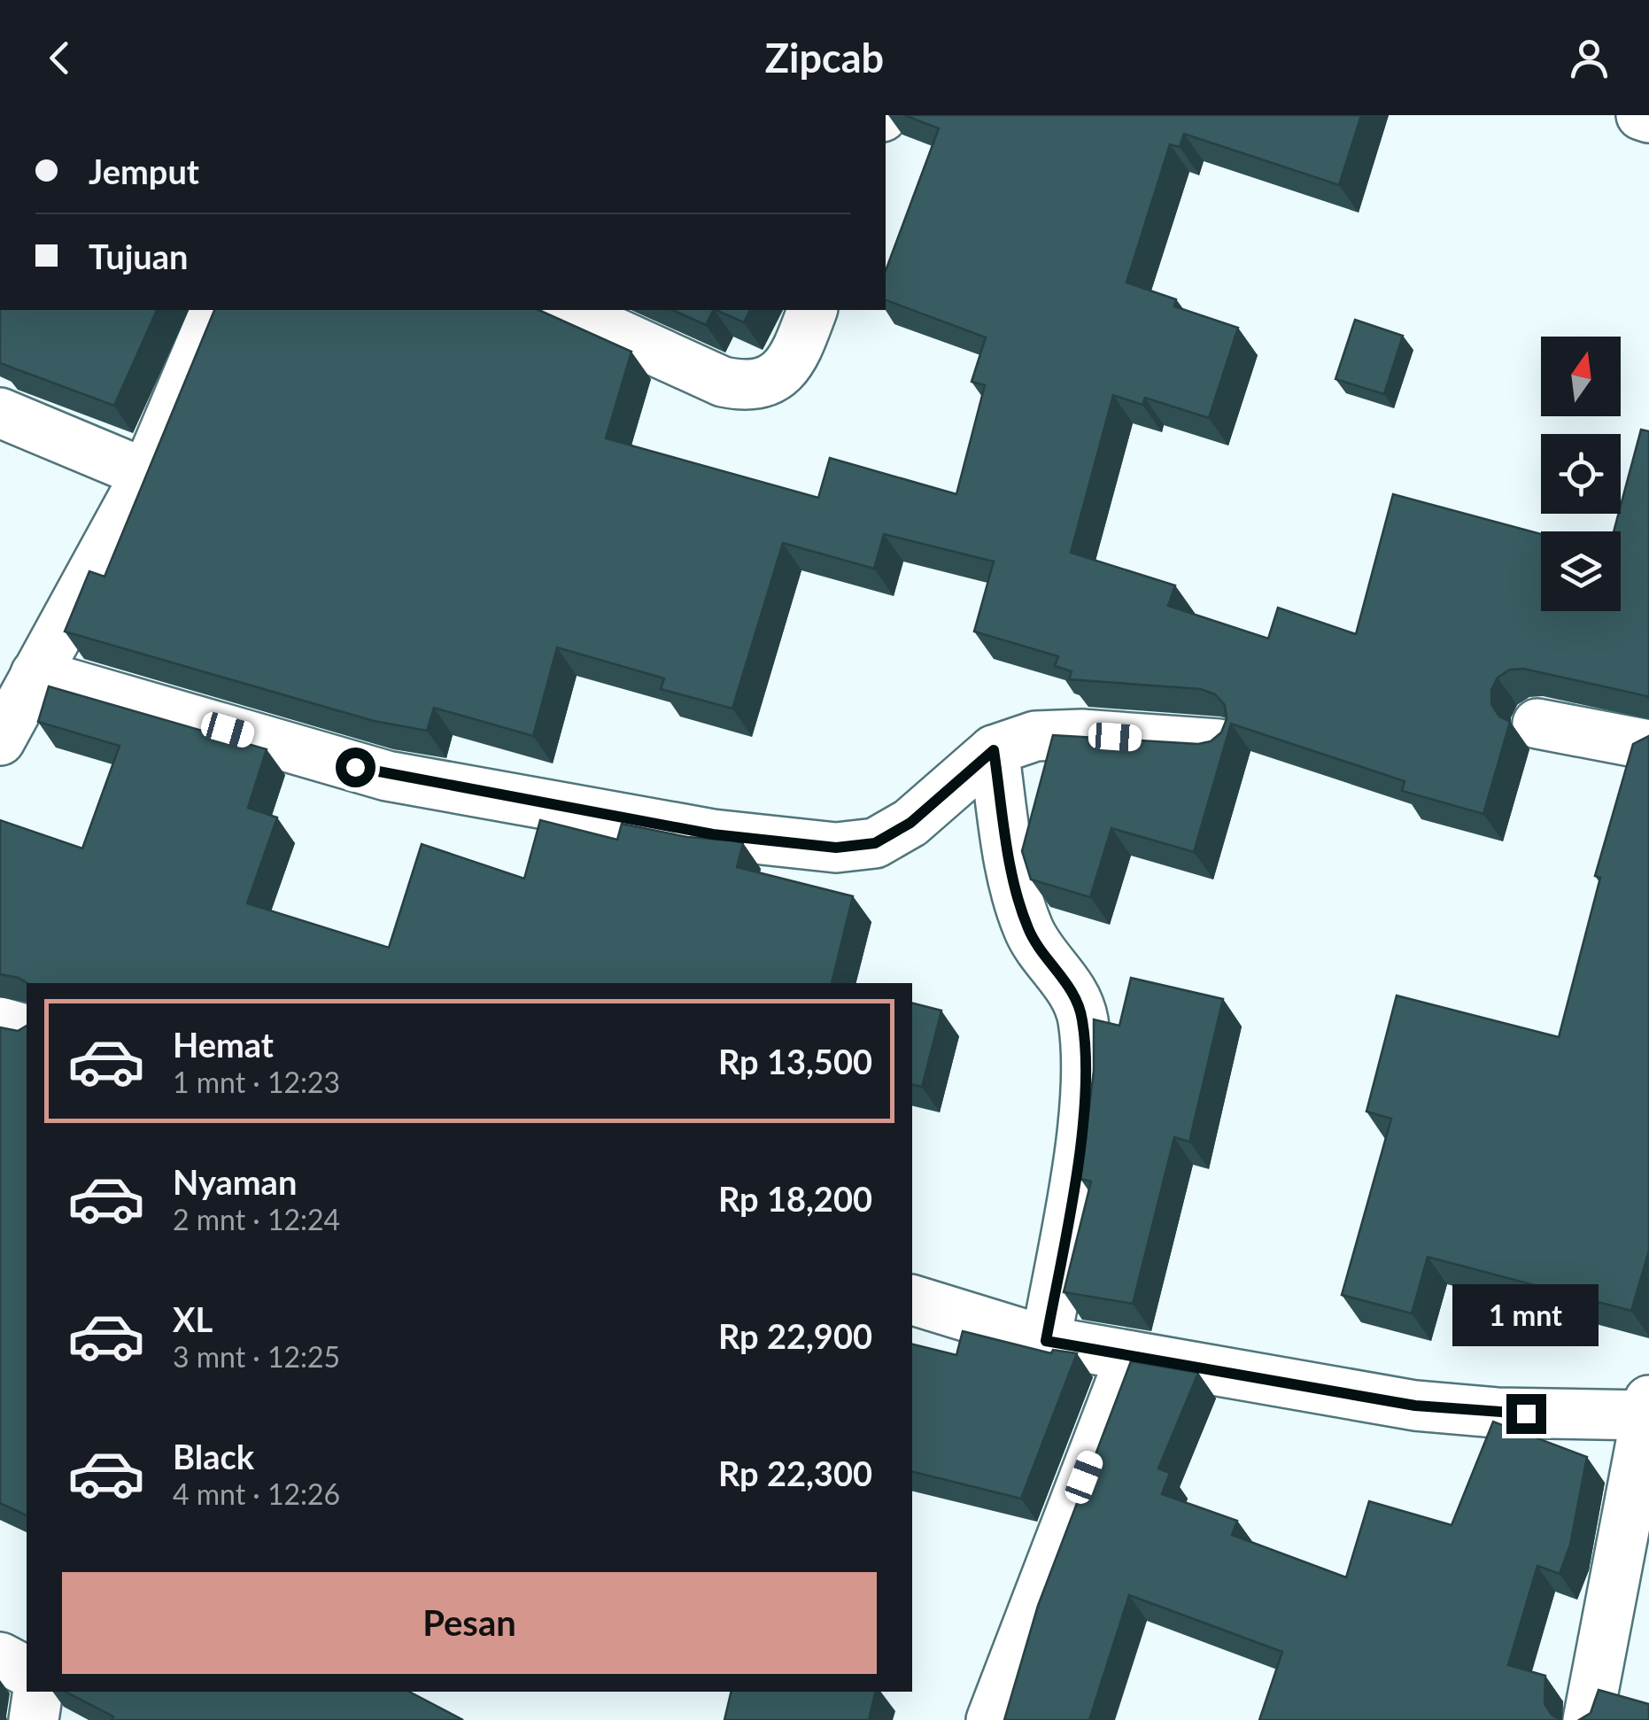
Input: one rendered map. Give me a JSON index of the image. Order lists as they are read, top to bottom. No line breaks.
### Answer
{"north":"top","page":{"header":"Zipcab","banner":["Jemput","Tujuan"],"list":[{"name":"Hemat","note":"1 mnt · 12:23","value":"Rp 13,500"},{"name":"Nyaman","note":"2 mnt · 12:24","value":"Rp 18,200"},{"name":"XL","note":"3 mnt · 12:25","value":"Rp 22,900"},{"name":"Black","note":"4 mnt · 12:26","value":"Rp 22,300"}],"bubble":"1 mnt","buttons":"Pesan"}}
